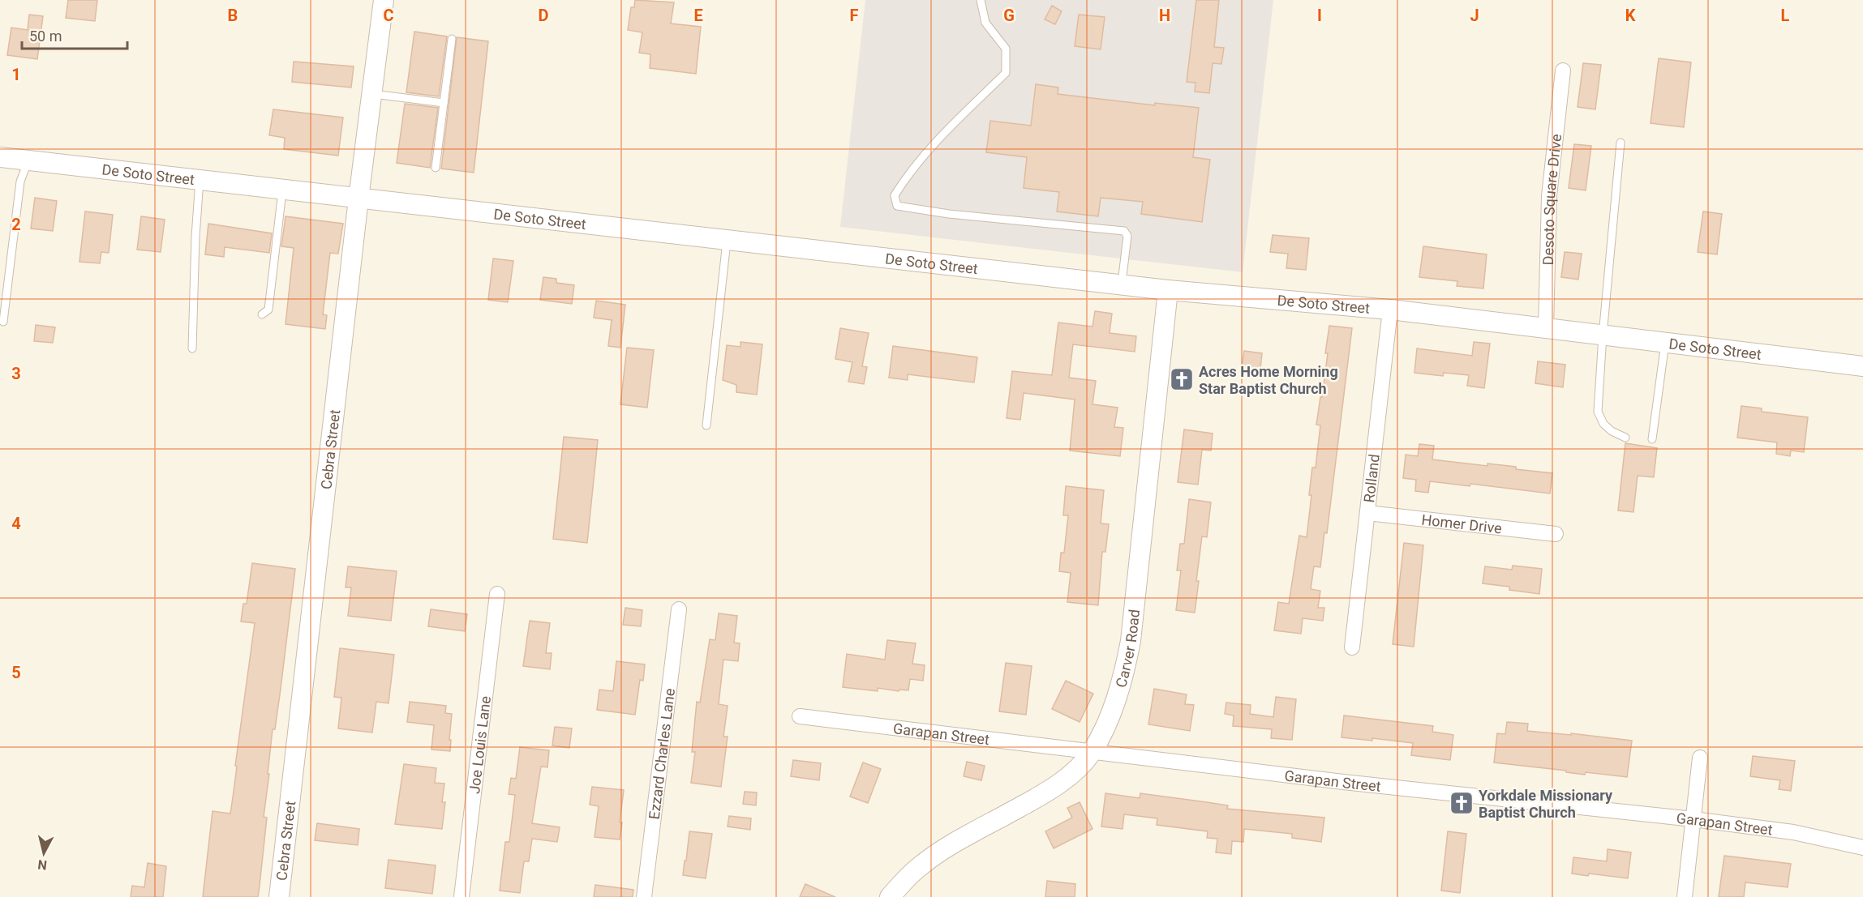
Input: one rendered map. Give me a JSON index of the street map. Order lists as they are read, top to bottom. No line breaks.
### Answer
{"streets":{"street":["De Soto Street","Desoto Square Drive","Cebra Street","Rolland","Homer Drive","Carver Road","Garapan Street","Joe Louis Lane","Ezzard Charles Lane"]},"crossings":[["De Soto Street","Desoto Square Drive"],["De Soto Street","Cebra Street"],["De Soto Street","Rolland"],["De Soto Street","Carver Road"],["Rolland","Homer Drive"],["Carver Road","Garapan Street"]],"places":{"church":["Acres Home Morning Star Baptist Church","Yorkdale Missionary Baptist Church"]},"scale_bar":"50 m","north":"bottom","grid":{"columns":["B","C","D","E","F","G","H","I","J","K","L"],"rows":["1","2","3","4","5"]}}
